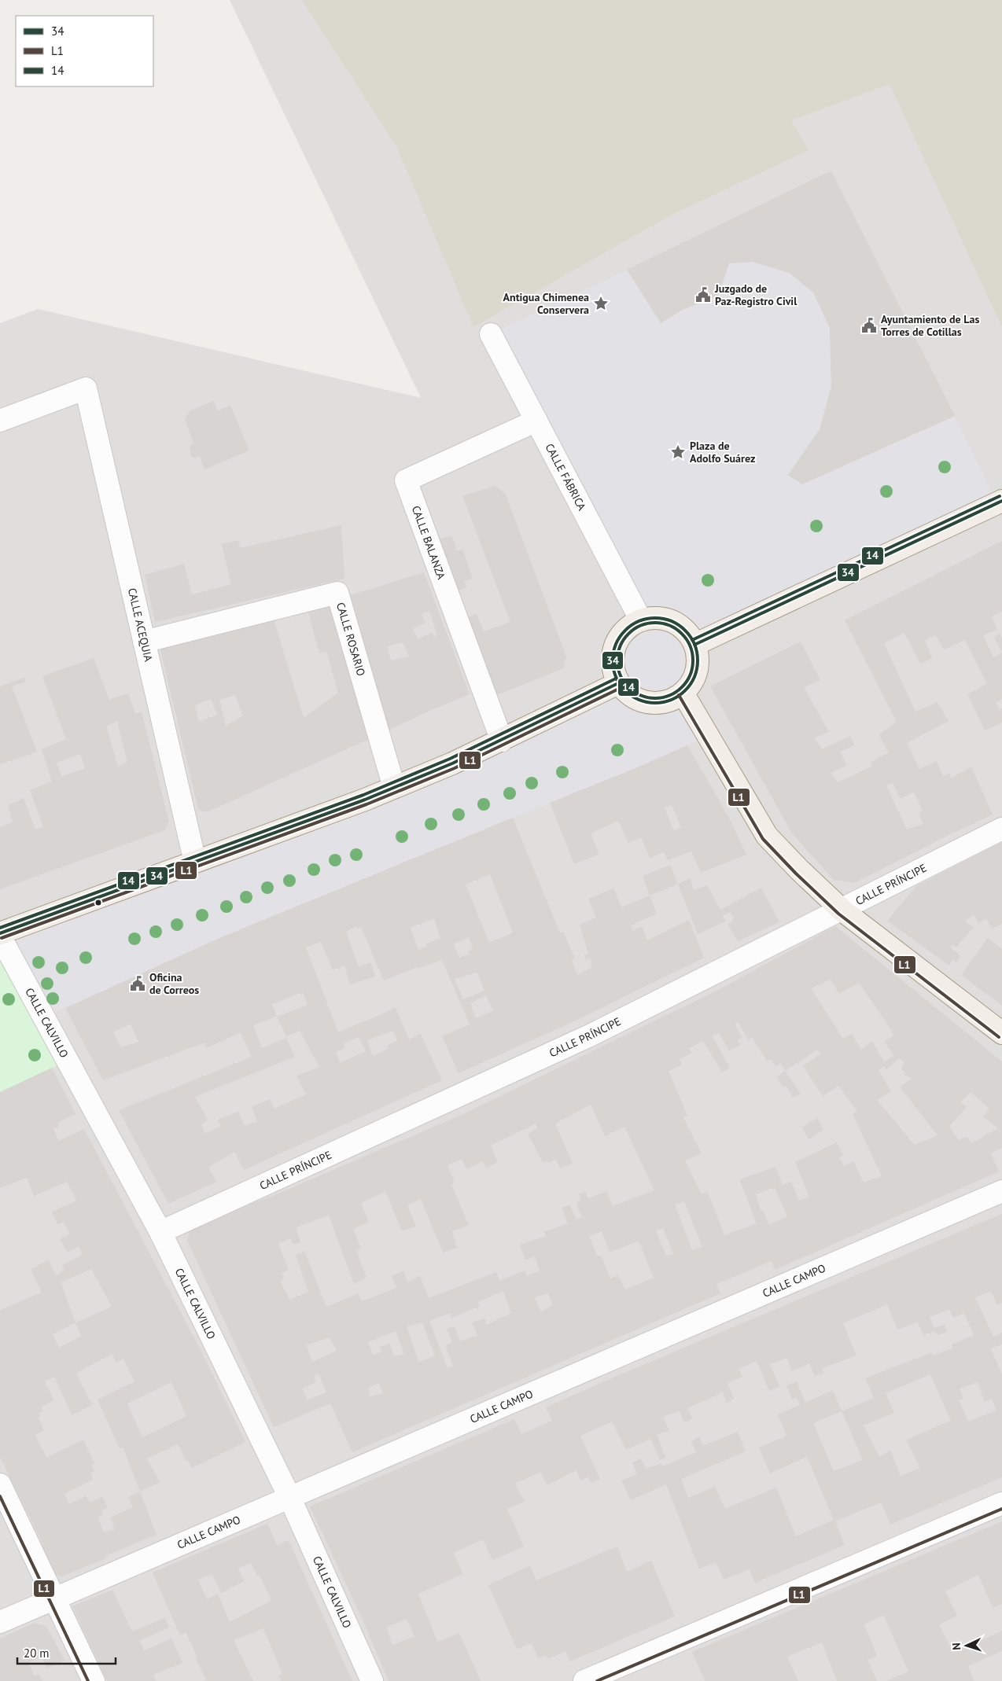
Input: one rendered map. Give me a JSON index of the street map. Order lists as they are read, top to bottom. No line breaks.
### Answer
{"streets":{"street":["CALLE FÁBRICA","CALLE BALANZA","CALLE ACEQUIA","CALLE ROSARIO","CALLE PRÍNCIPE","CALLE CALVILLO","CALLE CAMPO"]},"crossings":[["CALLE FÁBRICA","CALLE BALANZA"],["CALLE ACEQUIA","CALLE ROSARIO"],["CALLE PRÍNCIPE","CALLE CALVILLO"],["CALLE CALVILLO","CALLE CAMPO"]],"places":{"public building":["Juzgado de Paz-Registro Civil","Ayuntamiento de Las Torres de Cotillas","Oficina de Correos"],"place":["Antigua Chimenea Conservera","Plaza de Adolfo Suárez"]},"lines":["transit line 14","transit line 34","transit line L1"],"legend":["34","L1","14"],"scale_bar":"20 m","north":"left"}
